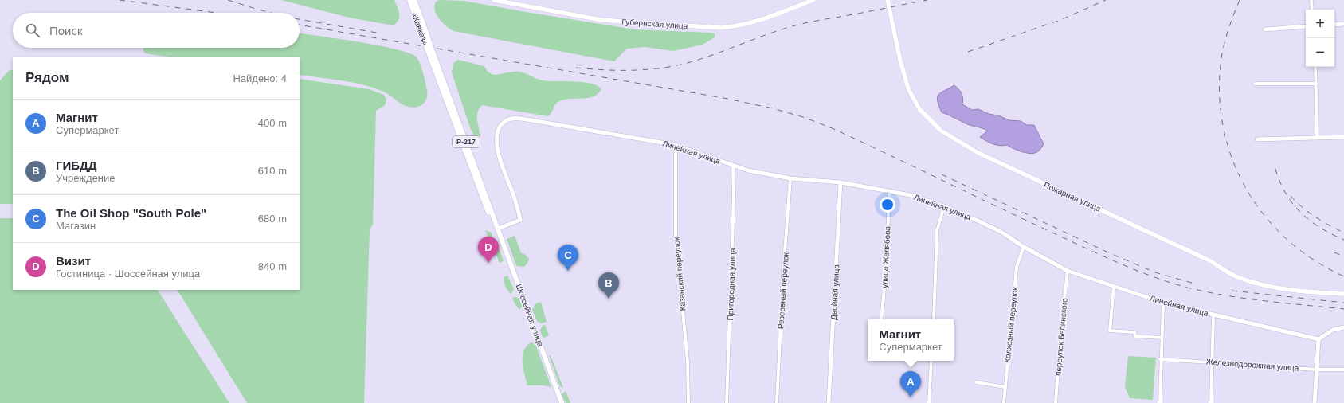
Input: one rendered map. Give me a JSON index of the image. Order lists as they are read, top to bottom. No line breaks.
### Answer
{"streets":{"highway":["«Кавказ»","Р-217","Шоссейная улица"],"main road":["Губернская улица","Пожарная улица"],"street":["Линейная улица","улица Желябова","Казанский переулок","Пригородная улица","Резервный переулок","Двойная улица","Колхозный переулок","переулок Белинского","Железнодорожная улица"]},"crossings":[["«Кавказ»","Шоссейная улица"],["Линейная улица","улица Желябова"],["Линейная улица","Казанский переулок"],["Линейная улица","Пригородная улица"],["Линейная улица","Резервный переулок"],["Линейная улица","Двойная улица"],["Линейная улица","Шоссейная улица"],["Линейная улица","Колхозный переулок"],["Линейная улица","переулок Белинского"]],"page":{"map_buttons":["+","−"],"search":"Поиск","heading":["Рядом","Найдено: 4"],"list":[{"mark":"A","name":"Магнит","note":"Супермаркет","value":"400 m"},{"mark":"B","name":"ГИБДД","note":"Учреждение","value":"610 m"},{"mark":"C","name":"The Oil Shop \"South Pole\"","note":"Магазин","value":"680 m"},{"mark":"D","name":"Визит","note":"Гостиница · Шоссейная улица","value":"840 m"}],"pins":["D","C","B","A"],"popup":["Магнит","Супермаркет"]}}
